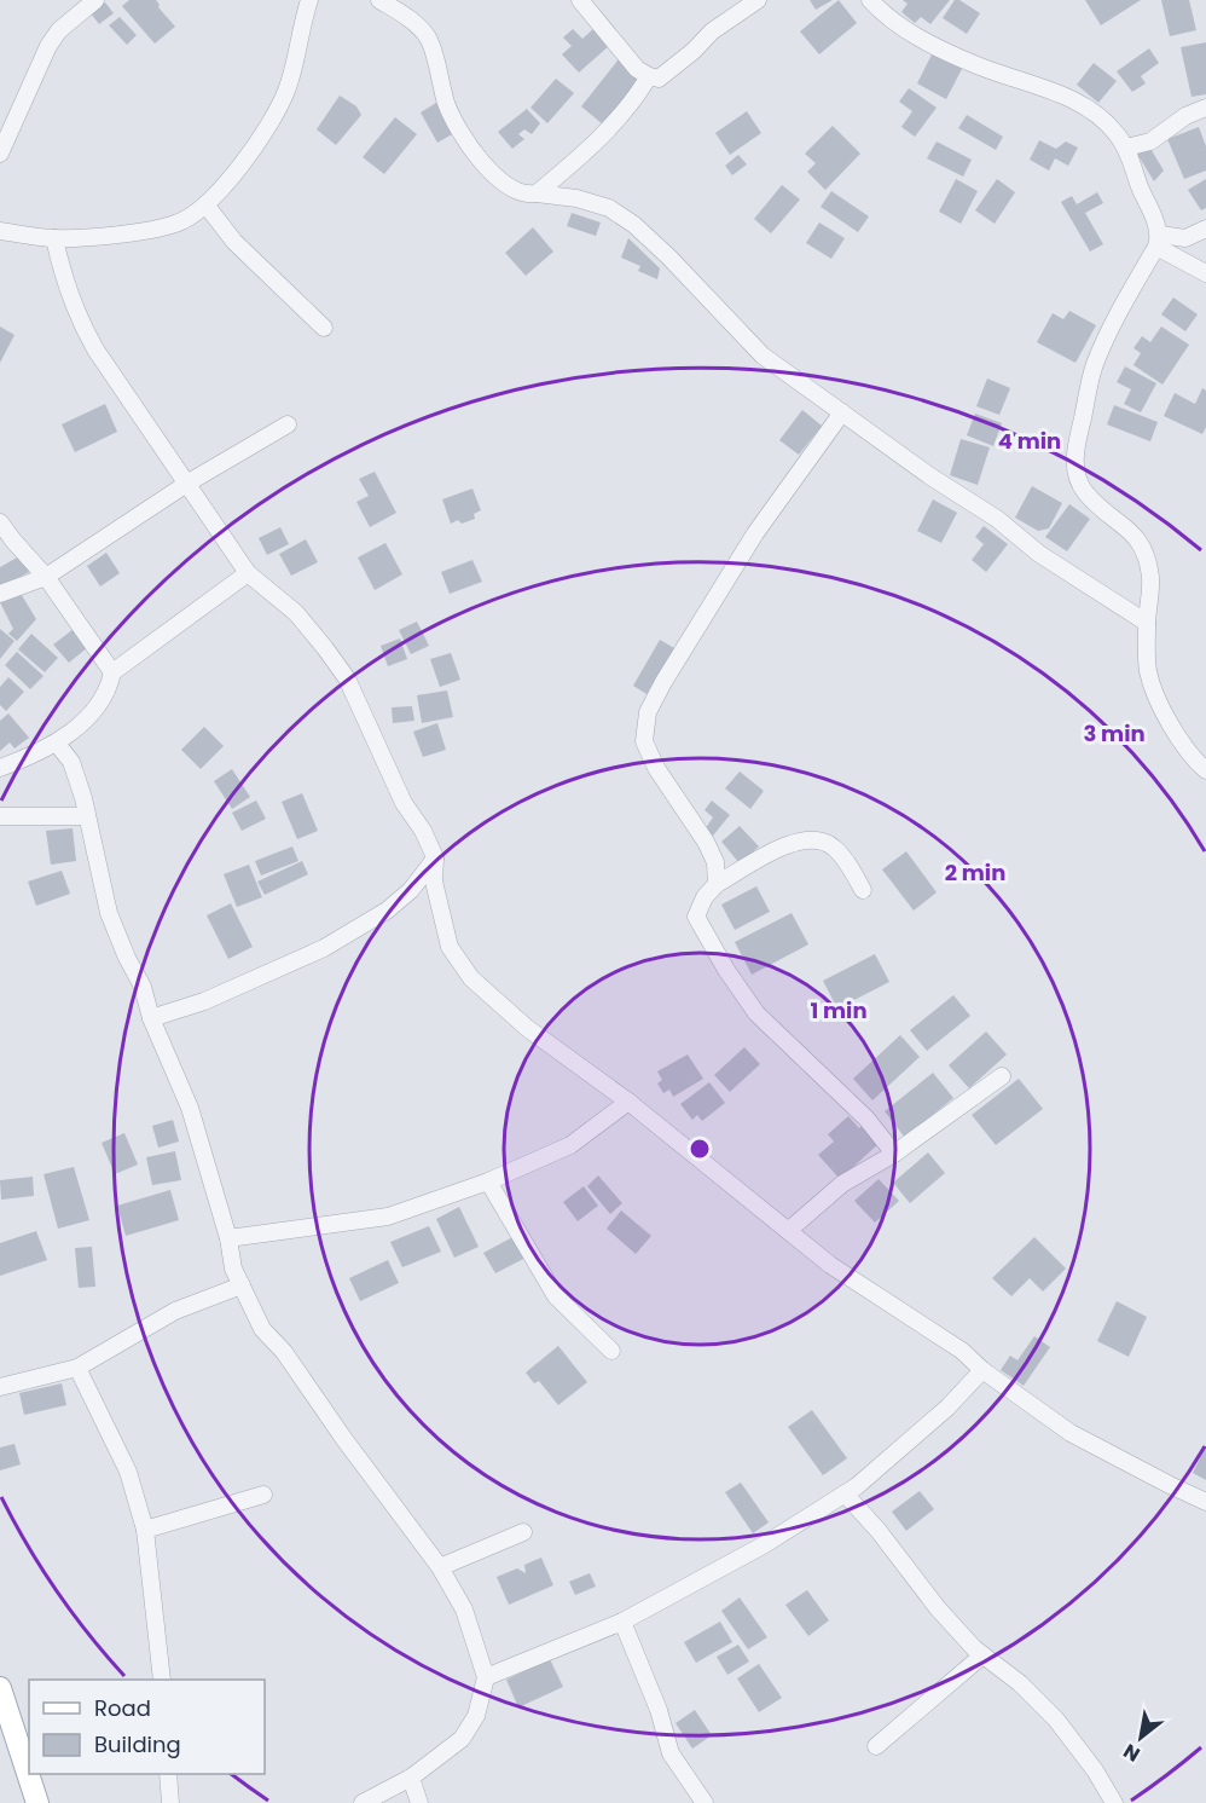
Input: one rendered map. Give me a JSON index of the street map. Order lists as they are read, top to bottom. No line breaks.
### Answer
{"legend":["Road","Building"],"north":"bottom left","rings":["4 min","3 min","2 min","1 min"]}
